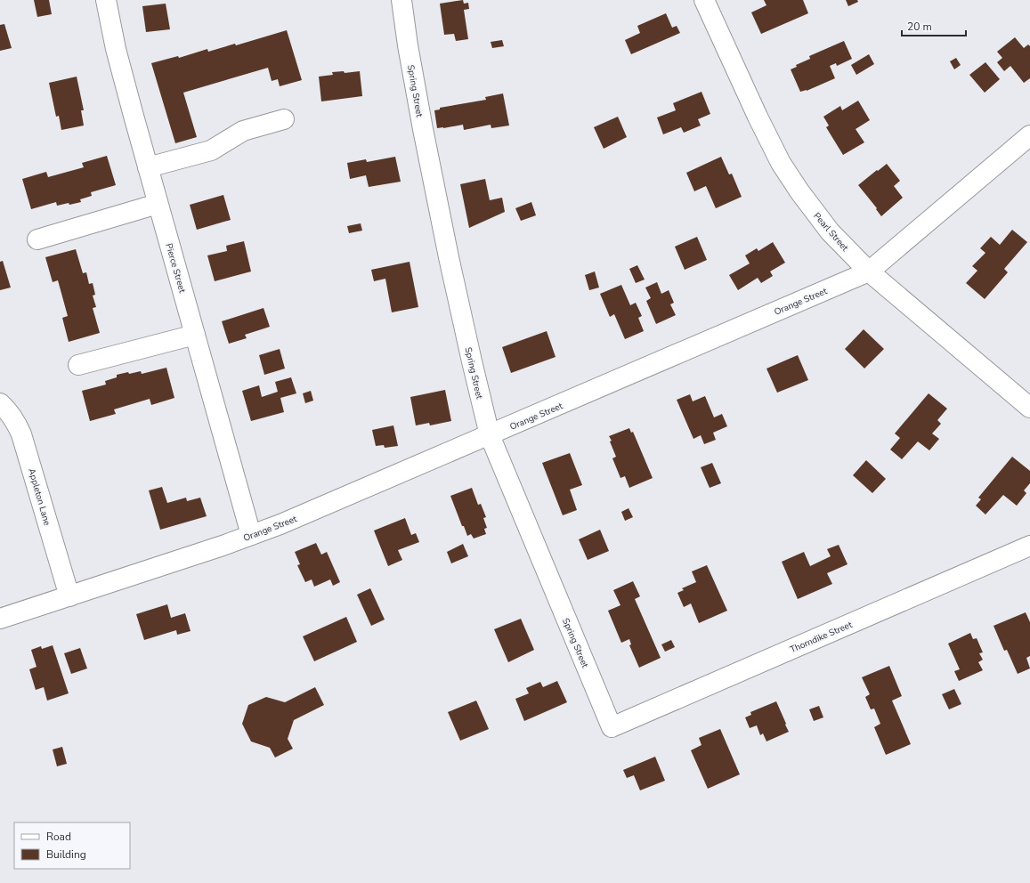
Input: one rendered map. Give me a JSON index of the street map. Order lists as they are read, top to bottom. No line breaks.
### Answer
{"streets":{"street":["Spring Street","Pearl Street","Pierce Street","Orange Street","Appleton Lane","Thorndike Street"]},"crossings":[["Spring Street","Orange Street"],["Spring Street","Thorndike Street"],["Pearl Street","Orange Street"],["Pierce Street","Orange Street"],["Orange Street","Appleton Lane"]],"legend":["Road","Building"],"scale_bar":"20 m"}
